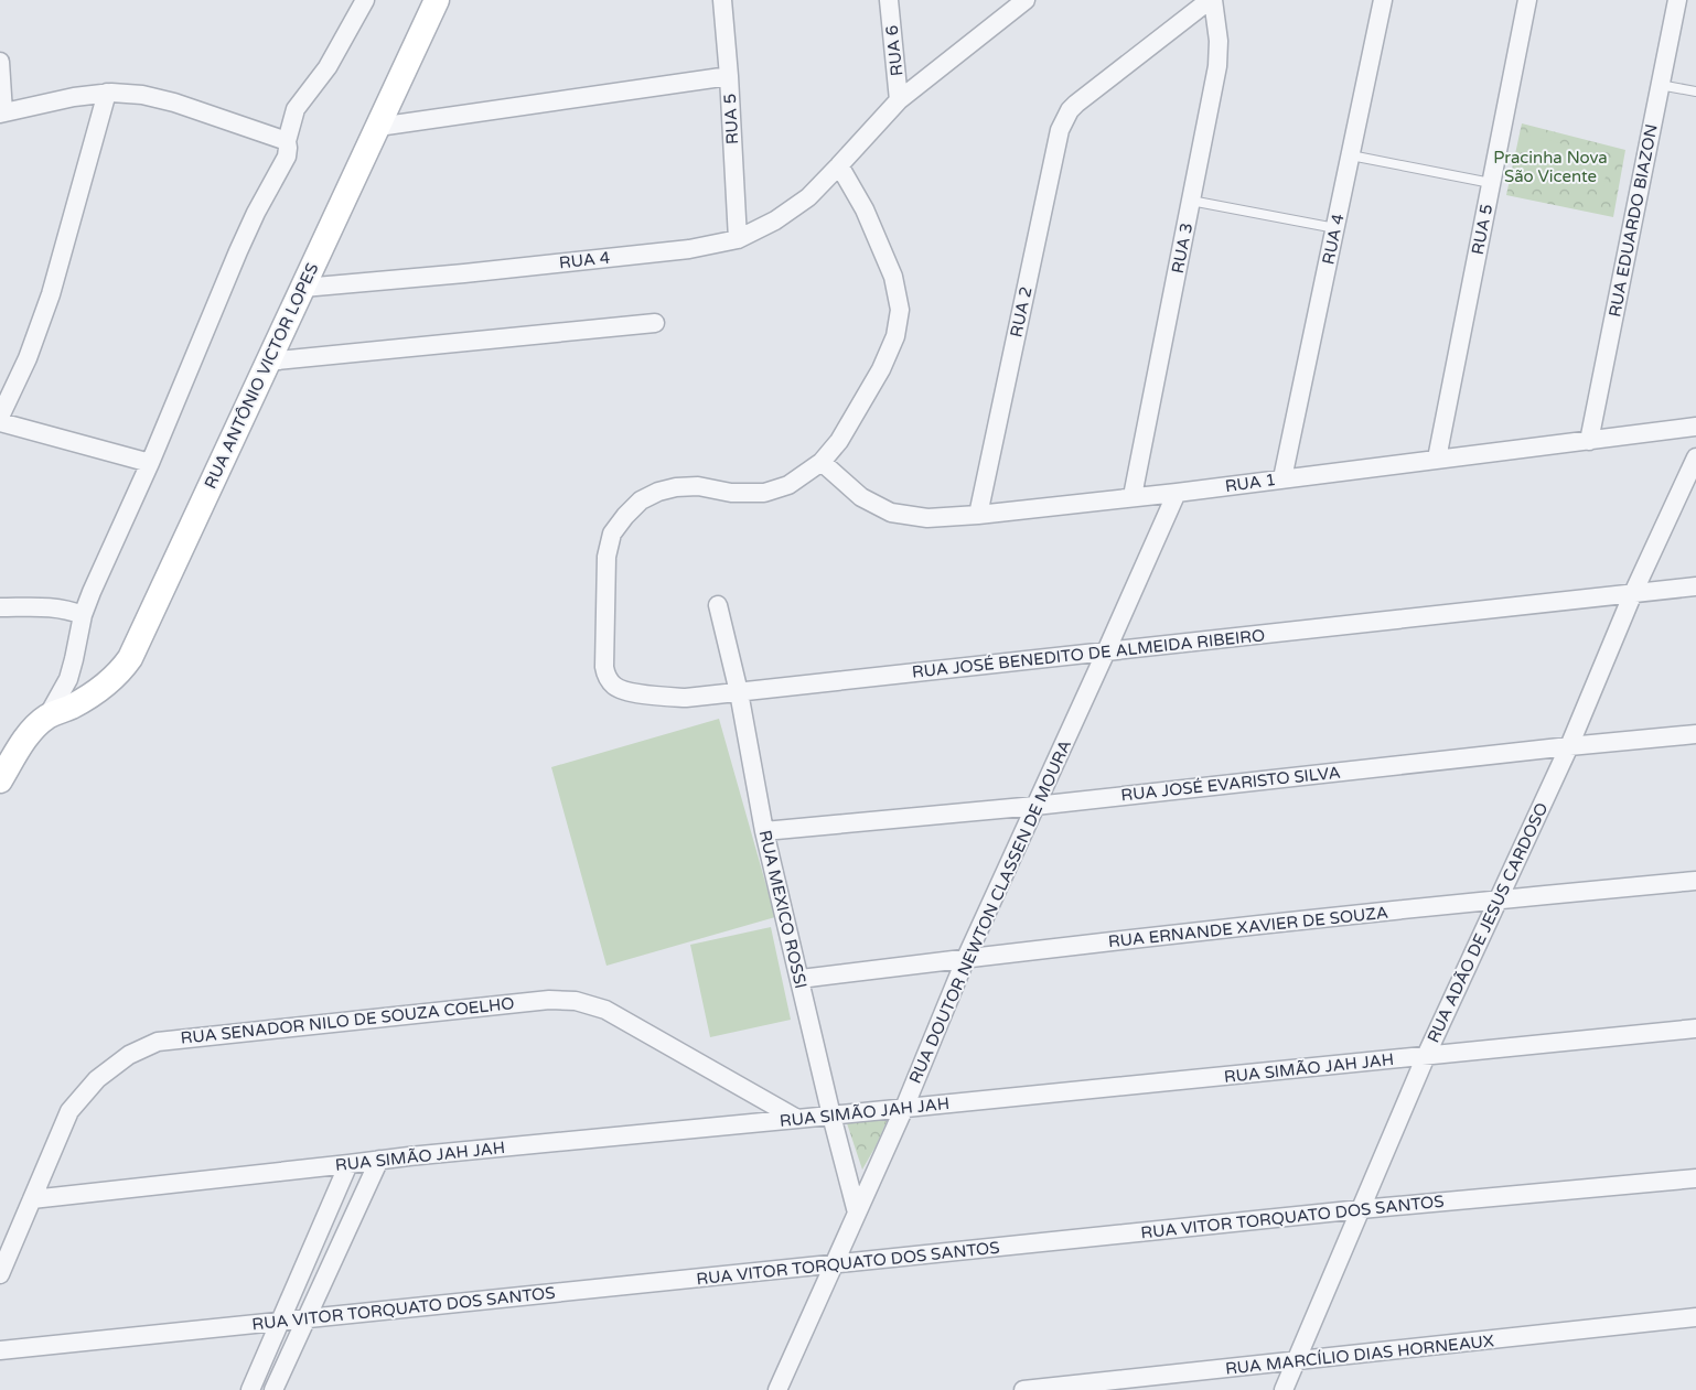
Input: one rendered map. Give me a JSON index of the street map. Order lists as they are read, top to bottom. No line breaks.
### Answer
{"streets":{"main road":["RUA ANTÔNIO VICTOR LOPES"],"street":["RUA 6","RUA 5","RUA EDUARDO BIAZON","RUA 4","RUA 3","RUA 2","RUA 1","RUA JOSÉ BENEDITO DE ALMEIDA RIBEIRO","RUA JOSÉ EVARISTO SILVA","RUA MEXICO ROSSI","RUA DOUTOR NEWTON CLASSEN DE MOURA","RUA ADÃO DE JESUS CARDOSO","RUA ERNANDE XAVIER DE SOUZA","RUA SENADOR NILO DE SOUZA COELHO","RUA SIMÃO JAH JAH","RUA VITOR TORQUATO DOS SANTOS","RUA MARCÍLIO DIAS HORNEAUX"]},"crossings":[["RUA 6","RUA 4"],["RUA 5","RUA 4"],["RUA 5","RUA 1"],["RUA EDUARDO BIAZON","RUA 1"],["RUA 4","RUA ANTÔNIO VICTOR LOPES"],["RUA 4","RUA 1"],["RUA 3","RUA 2"],["RUA 3","RUA 1"],["RUA 2","RUA 1"],["RUA 1","RUA JOSÉ BENEDITO DE ALMEIDA RIBEIRO"],["RUA 1","RUA DOUTOR NEWTON CLASSEN DE MOURA"],["RUA JOSÉ BENEDITO DE ALMEIDA RIBEIRO","RUA MEXICO ROSSI"],["RUA JOSÉ BENEDITO DE ALMEIDA RIBEIRO","RUA DOUTOR NEWTON CLASSEN DE MOURA"],["RUA JOSÉ BENEDITO DE ALMEIDA RIBEIRO","RUA ADÃO DE JESUS CARDOSO"],["RUA JOSÉ EVARISTO SILVA","RUA MEXICO ROSSI"],["RUA JOSÉ EVARISTO SILVA","RUA DOUTOR NEWTON CLASSEN DE MOURA"],["RUA JOSÉ EVARISTO SILVA","RUA ADÃO DE JESUS CARDOSO"],["RUA MEXICO ROSSI","RUA DOUTOR NEWTON CLASSEN DE MOURA"],["RUA MEXICO ROSSI","RUA ERNANDE XAVIER DE SOUZA"],["RUA MEXICO ROSSI","RUA SIMÃO JAH JAH"],["RUA DOUTOR NEWTON CLASSEN DE MOURA","RUA ERNANDE XAVIER DE SOUZA"],["RUA DOUTOR NEWTON CLASSEN DE MOURA","RUA SIMÃO JAH JAH"],["RUA DOUTOR NEWTON CLASSEN DE MOURA","RUA VITOR TORQUATO DOS SANTOS"],["RUA ADÃO DE JESUS CARDOSO","RUA ERNANDE XAVIER DE SOUZA"],["RUA ADÃO DE JESUS CARDOSO","RUA SIMÃO JAH JAH"],["RUA ADÃO DE JESUS CARDOSO","RUA VITOR TORQUATO DOS SANTOS"],["RUA ADÃO DE JESUS CARDOSO","RUA MARCÍLIO DIAS HORNEAUX"],["RUA SENADOR NILO DE SOUZA COELHO","RUA SIMÃO JAH JAH"]],"parks":["Pracinha Nova São Vicente"]}
